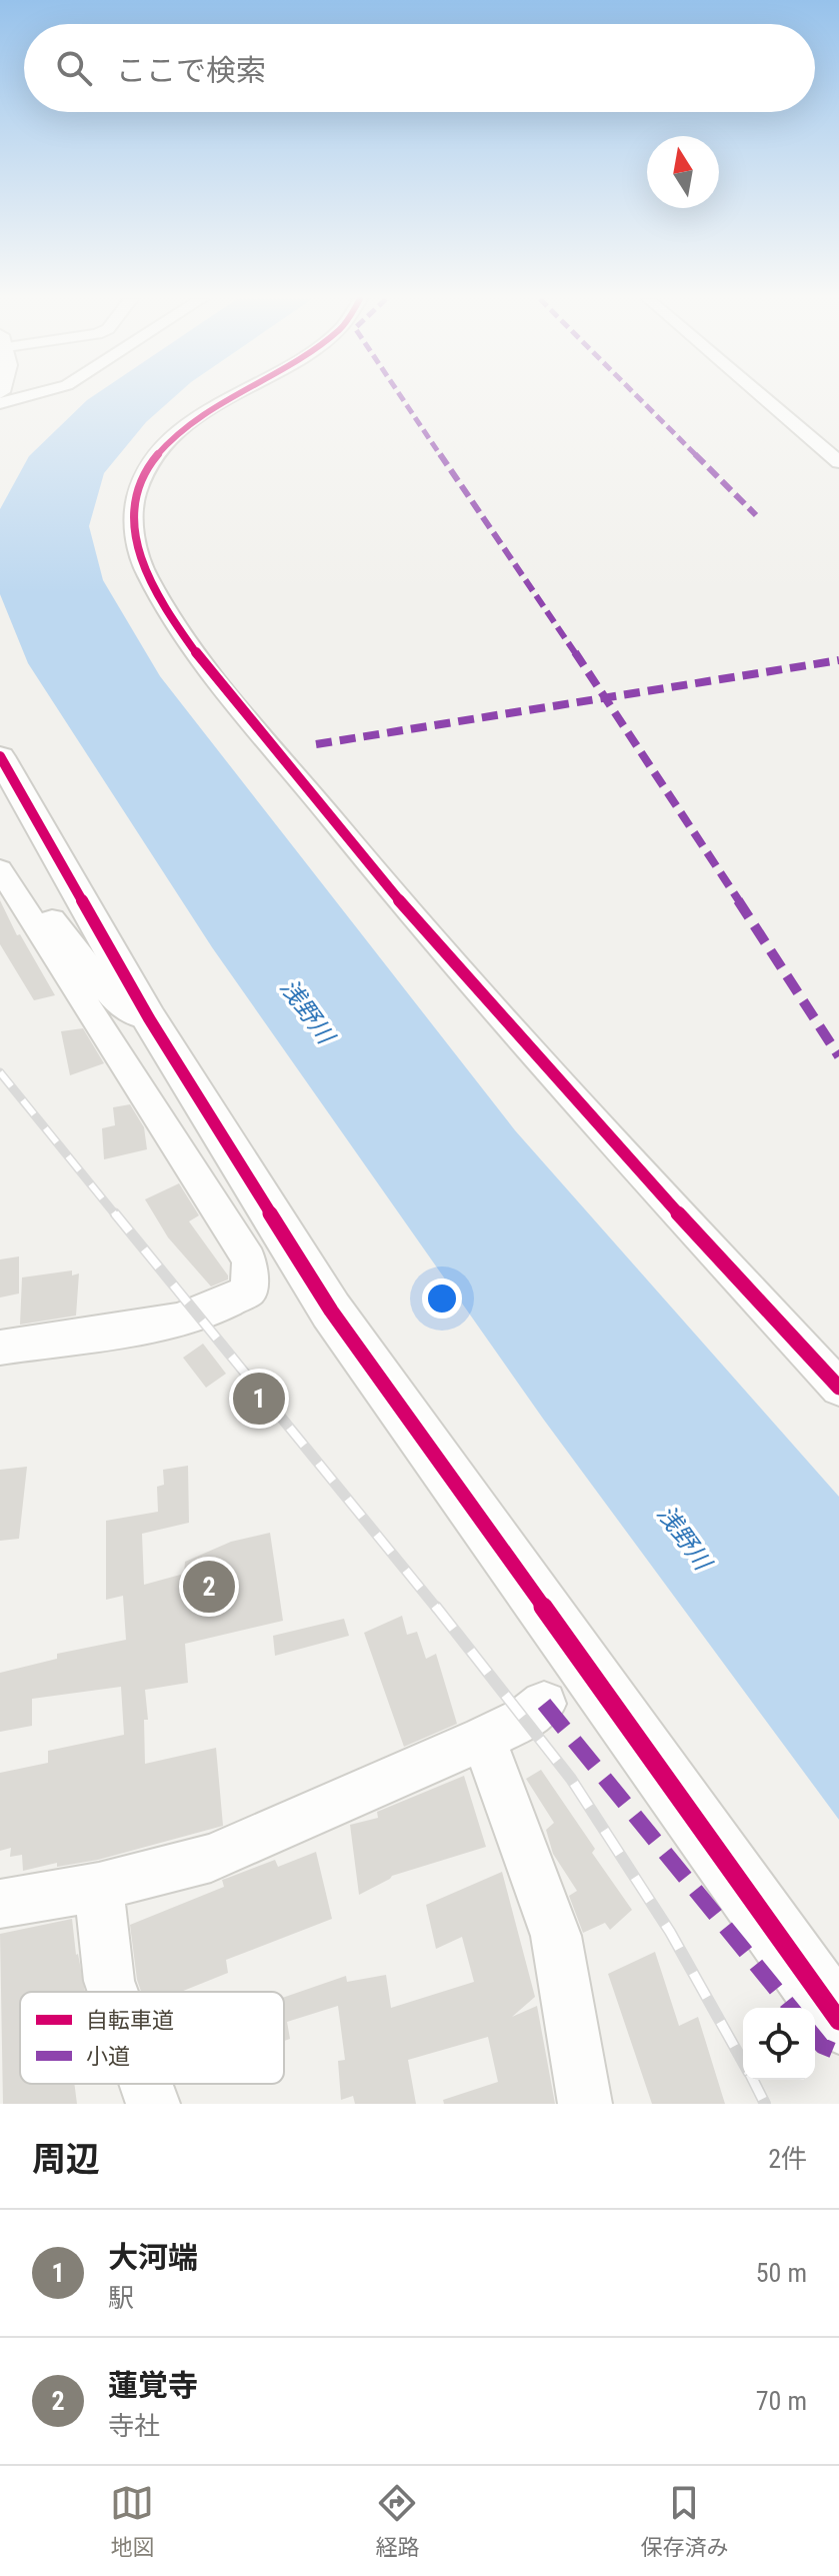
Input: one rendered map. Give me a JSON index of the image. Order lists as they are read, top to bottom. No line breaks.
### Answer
{"water":["浅野川"],"legend":["自転車道","小道"],"north":"top","page":{"search":"ここで検索","pins":["1","2"],"heading":["周辺","2件"],"list":[{"mark":"1","name":"大河端","note":"駅","value":"50 m"},{"mark":"2","name":"蓮覚寺","note":"寺社","value":"70 m"}],"nav":["地図","経路","保存済み"]}}
